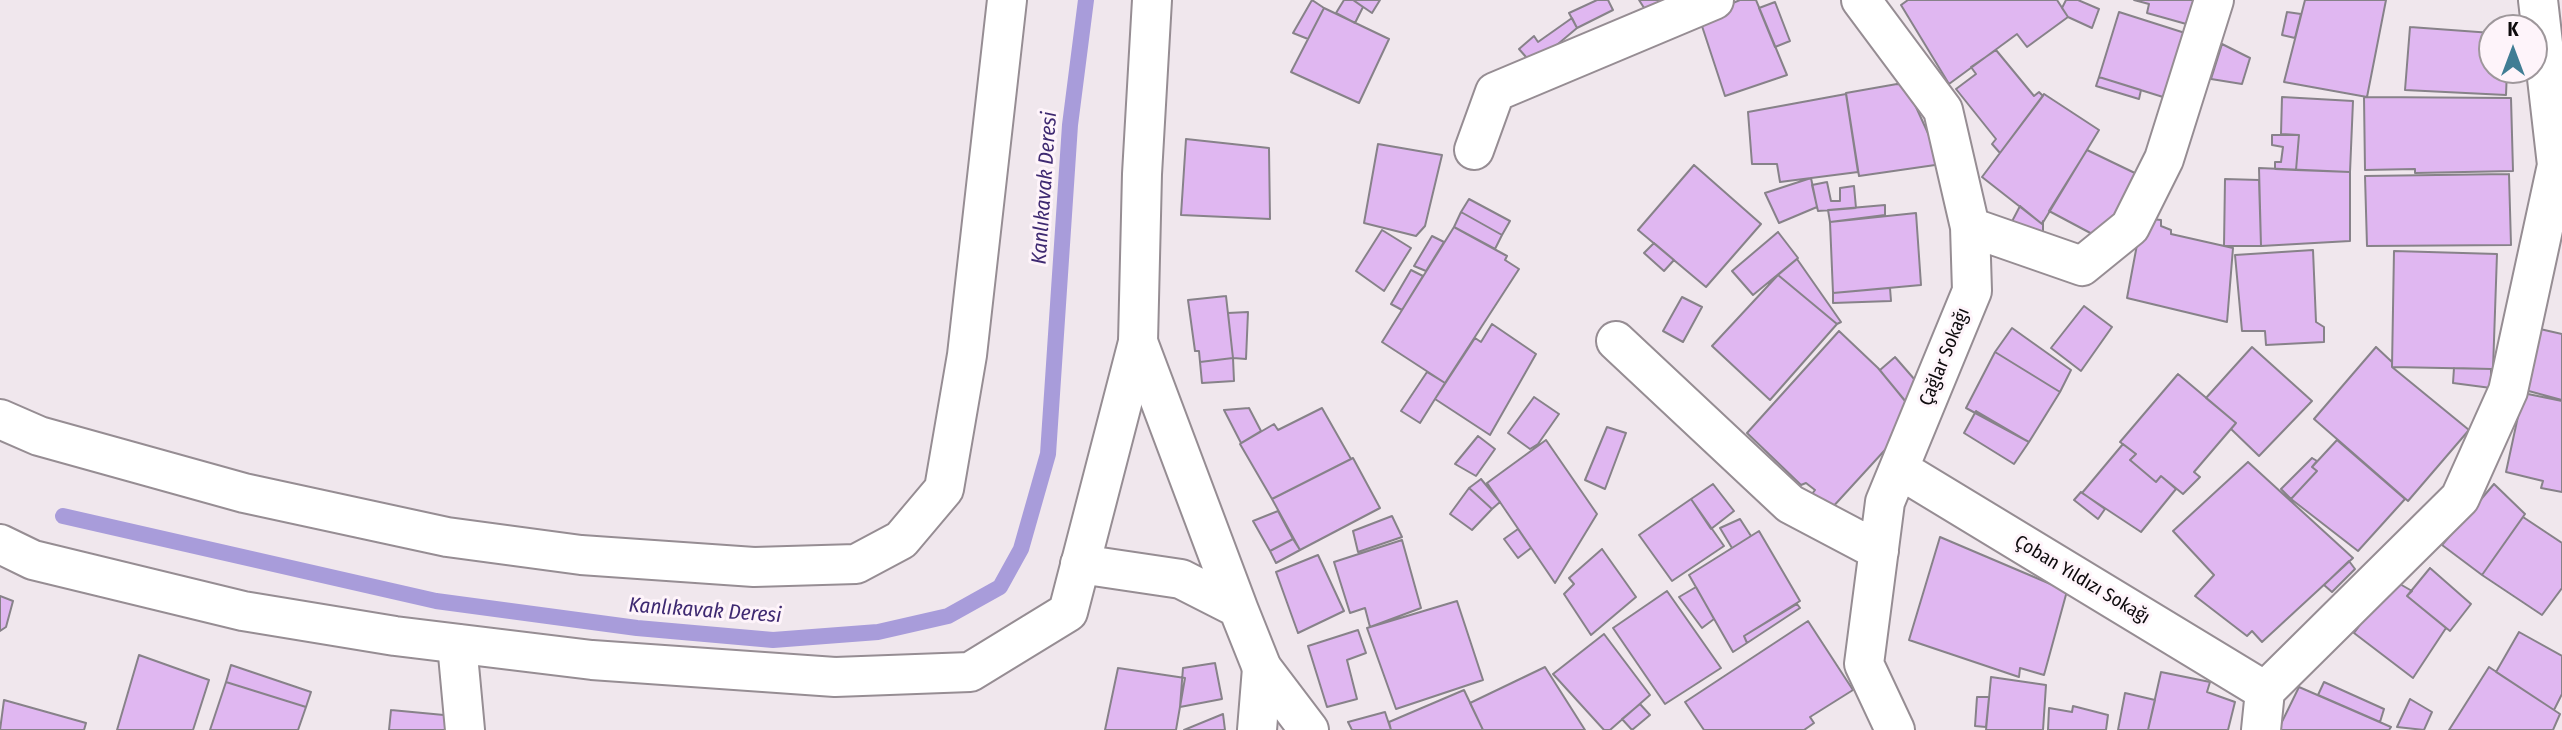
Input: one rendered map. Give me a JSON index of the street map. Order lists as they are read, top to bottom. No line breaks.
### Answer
{"streets":{"street":["Çağlar Sokağı","Çoban Yıldızı Sokağı"]},"crossings":[["Çağlar Sokağı","Çoban Yıldızı Sokağı"]],"water":["Kanlıkavak Deresi"],"north":"top"}
